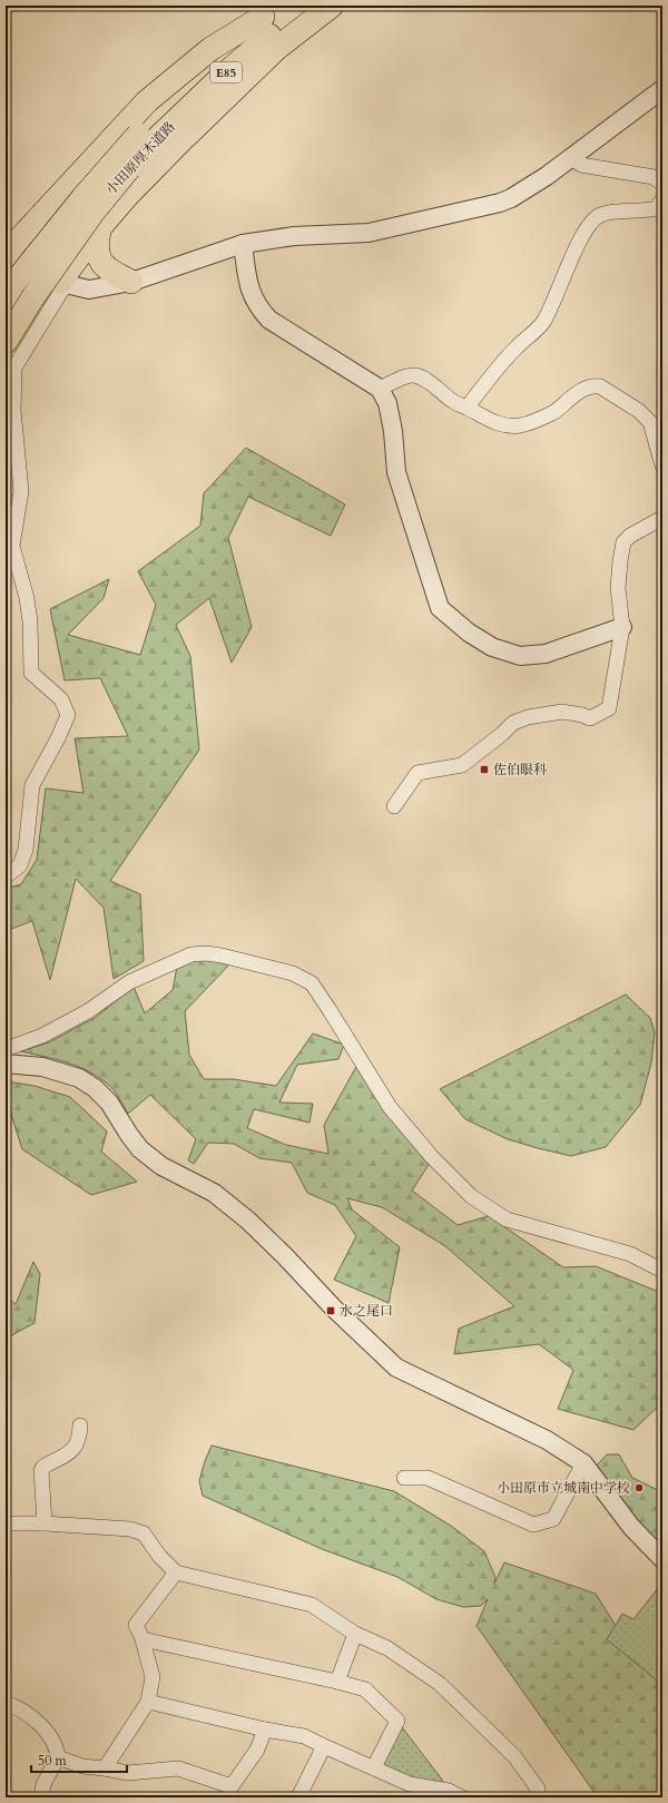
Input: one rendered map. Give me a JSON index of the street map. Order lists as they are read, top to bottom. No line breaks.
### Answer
{"streets":{"highway":["E85","小田原厚木道路"]},"places":{"transit":["佐伯眼科","水之尾口"],"other":["小田原市立城南中学校"]},"scale_bar":"50 m"}
